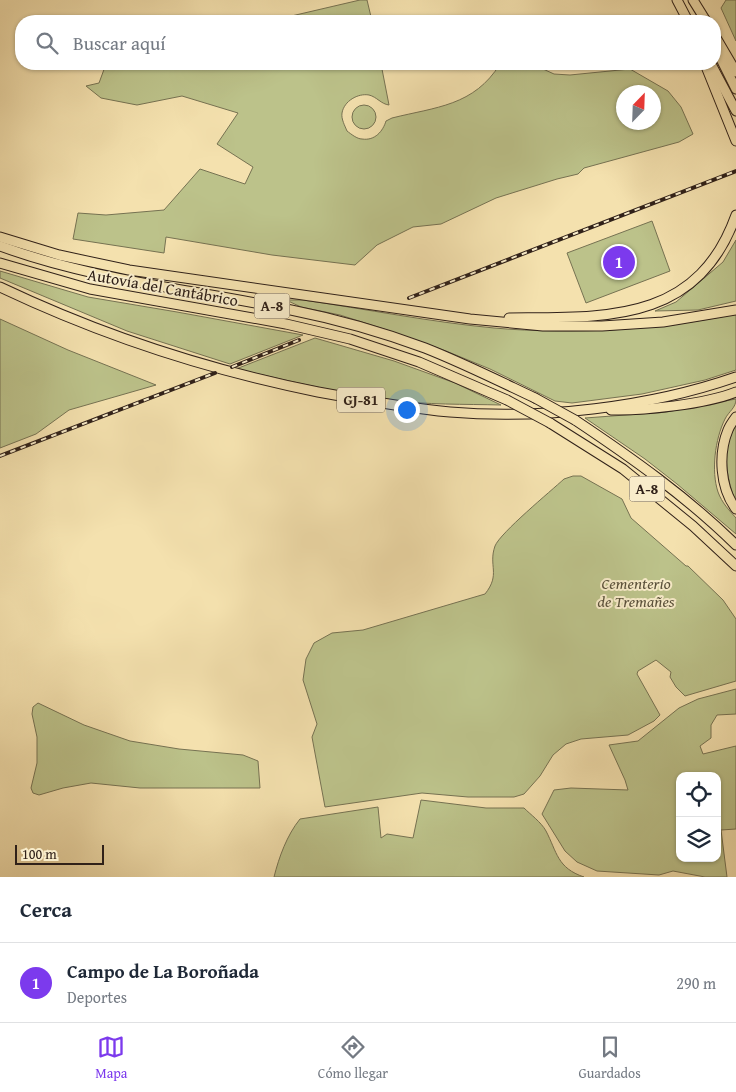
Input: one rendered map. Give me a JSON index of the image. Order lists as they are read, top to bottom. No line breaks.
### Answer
{"streets":{"highway":["Autovía del Cantábrico","A-8","GJ-81"]},"parks":["Cementerio de Tremañes"],"scale_bar":"100 m","north":"top right","page":{"search":"Buscar aquí","pins":"1","scale":"100 m","heading":"Cerca","list":[{"mark":"1","name":"Campo de La Boroñada","note":"Deportes","value":"290 m"}],"nav":["Mapa","Cómo llegar","Guardados"]}}
